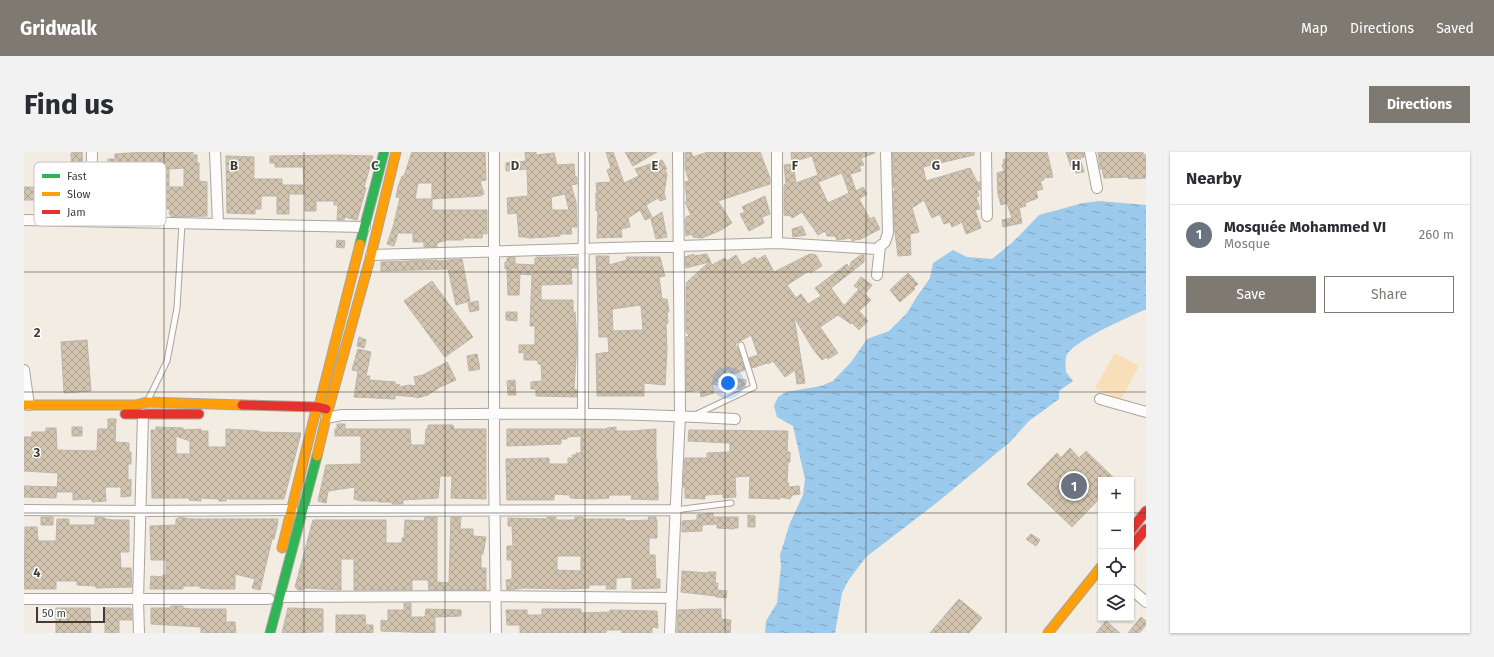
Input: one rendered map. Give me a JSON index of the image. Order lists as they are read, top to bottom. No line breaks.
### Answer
{"legend":["Fast","Slow","Jam"],"scale_bar":"50 m","page":{"header":"Gridwalk","nav":["Map","Directions","Saved"],"buttons":["Directions",["Save","Share"]],"title":"Find us","heading":"Nearby","list":[{"mark":"1","name":"Mosquée Mohammed VI","note":"Mosque","value":"260 m"}],"pins":"1","map_buttons":["+","−"],"scale":"50 m"},"grid":{"columns":["B","C","D","E","F","G","H"],"rows":["2","3","4"]}}
